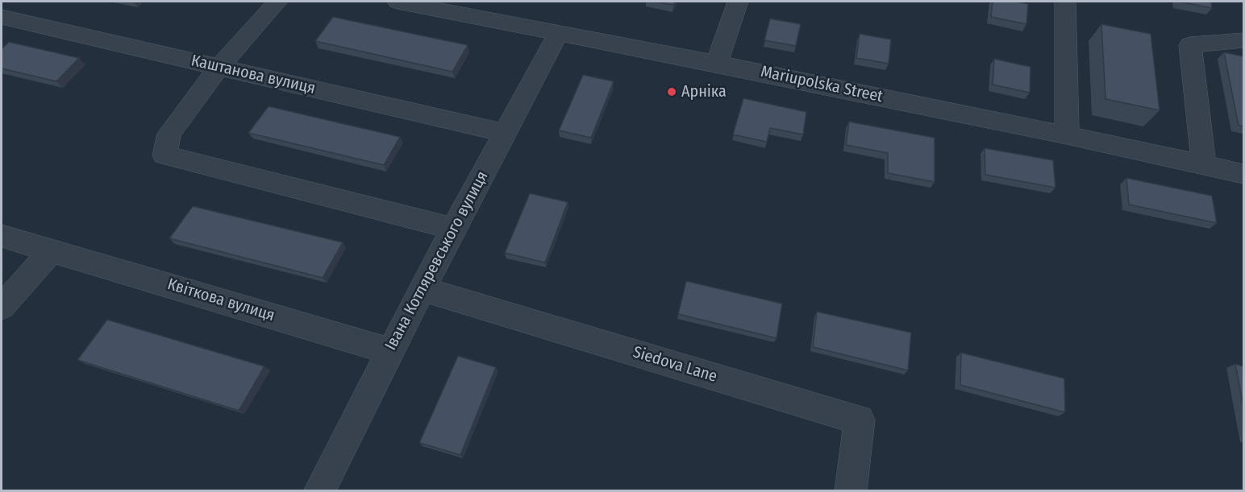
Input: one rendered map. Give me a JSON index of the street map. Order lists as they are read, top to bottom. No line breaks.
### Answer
{"streets":{"street":["Каштанова вулиця","Mariupolska Street","Івана Котляревського вулиця","Квіткова вулиця","Siedova Lane"]},"crossings":[["Каштанова вулиця","Івана Котляревського вулиця"],["Mariupolska Street","Івана Котляревського вулиця"],["Івана Котляревського вулиця","Квіткова вулиця"],["Івана Котляревського вулиця","Siedova Lane"]],"places":["Арніка"]}
